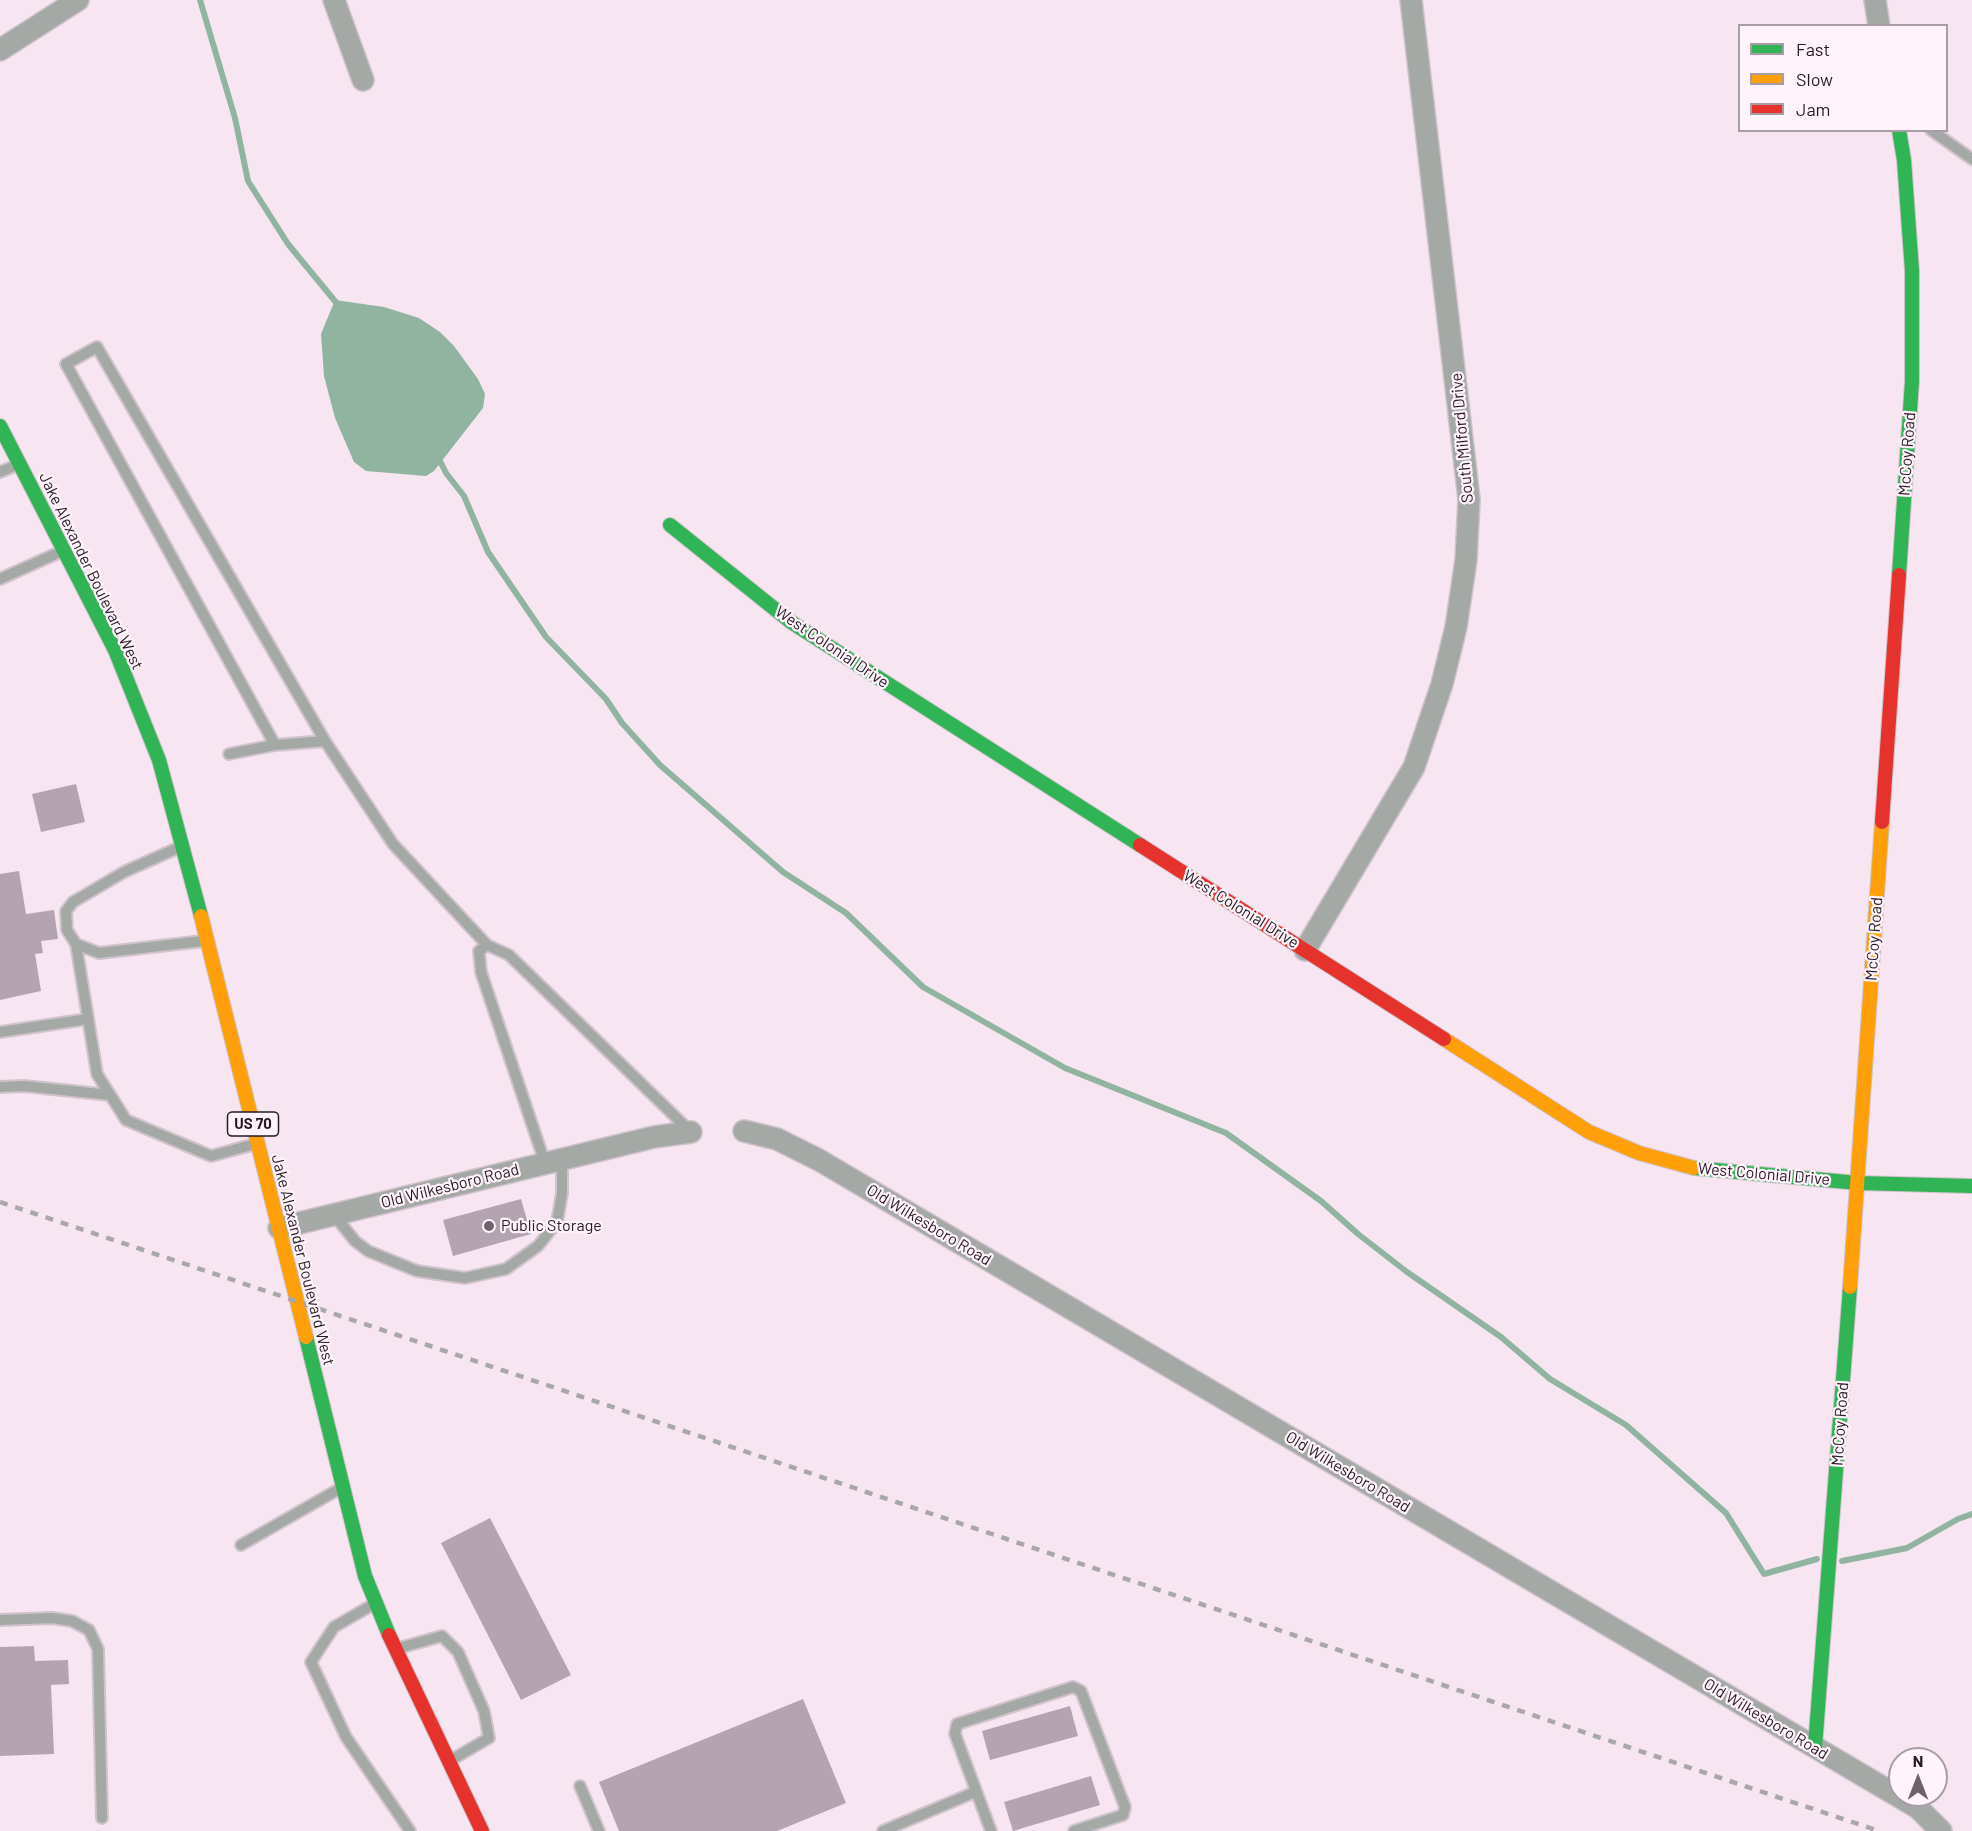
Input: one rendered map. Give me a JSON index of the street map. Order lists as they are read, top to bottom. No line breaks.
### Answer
{"streets":{"main road":["McCoy Road","Jake Alexander Boulevard West","West Colonial Drive","US 70"],"street":["South Milford Drive","Old Wilkesboro Road"]},"crossings":[["South Milford Drive","West Colonial Drive"],["McCoy Road","West Colonial Drive"],["McCoy Road","Old Wilkesboro Road"],["Jake Alexander Boulevard West","Old Wilkesboro Road"]],"places":["Public Storage"],"legend":["Fast","Slow","Jam"],"north":"top"}
